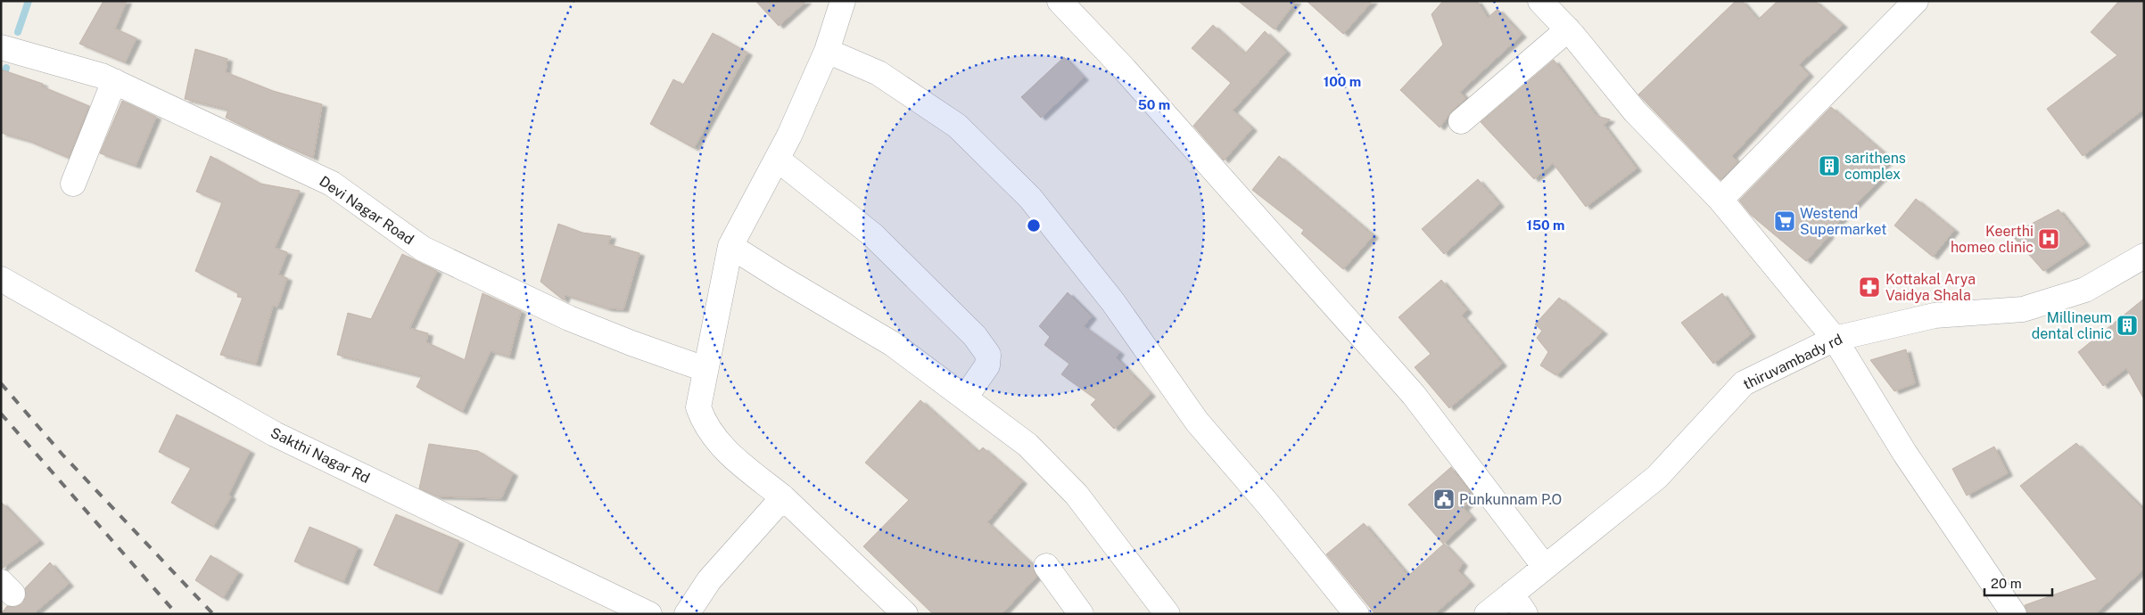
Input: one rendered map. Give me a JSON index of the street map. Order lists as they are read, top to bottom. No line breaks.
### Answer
{"streets":{"street":["Devi Nagar Road","thiruvambady rd","Sakthi Nagar Rd"]},"places":{"building":["sarithens complex","Millineum dental clinic"],"supermarket":["Westend Supermarket"],"hospital":["Keerthi homeo clinic"],"pharmacy":["Kottakal Arya Vaidya Shala"],"public building":["Punkunnam P.O"]},"scale_bar":"20 m","rings":["100 m","50 m","150 m"]}
